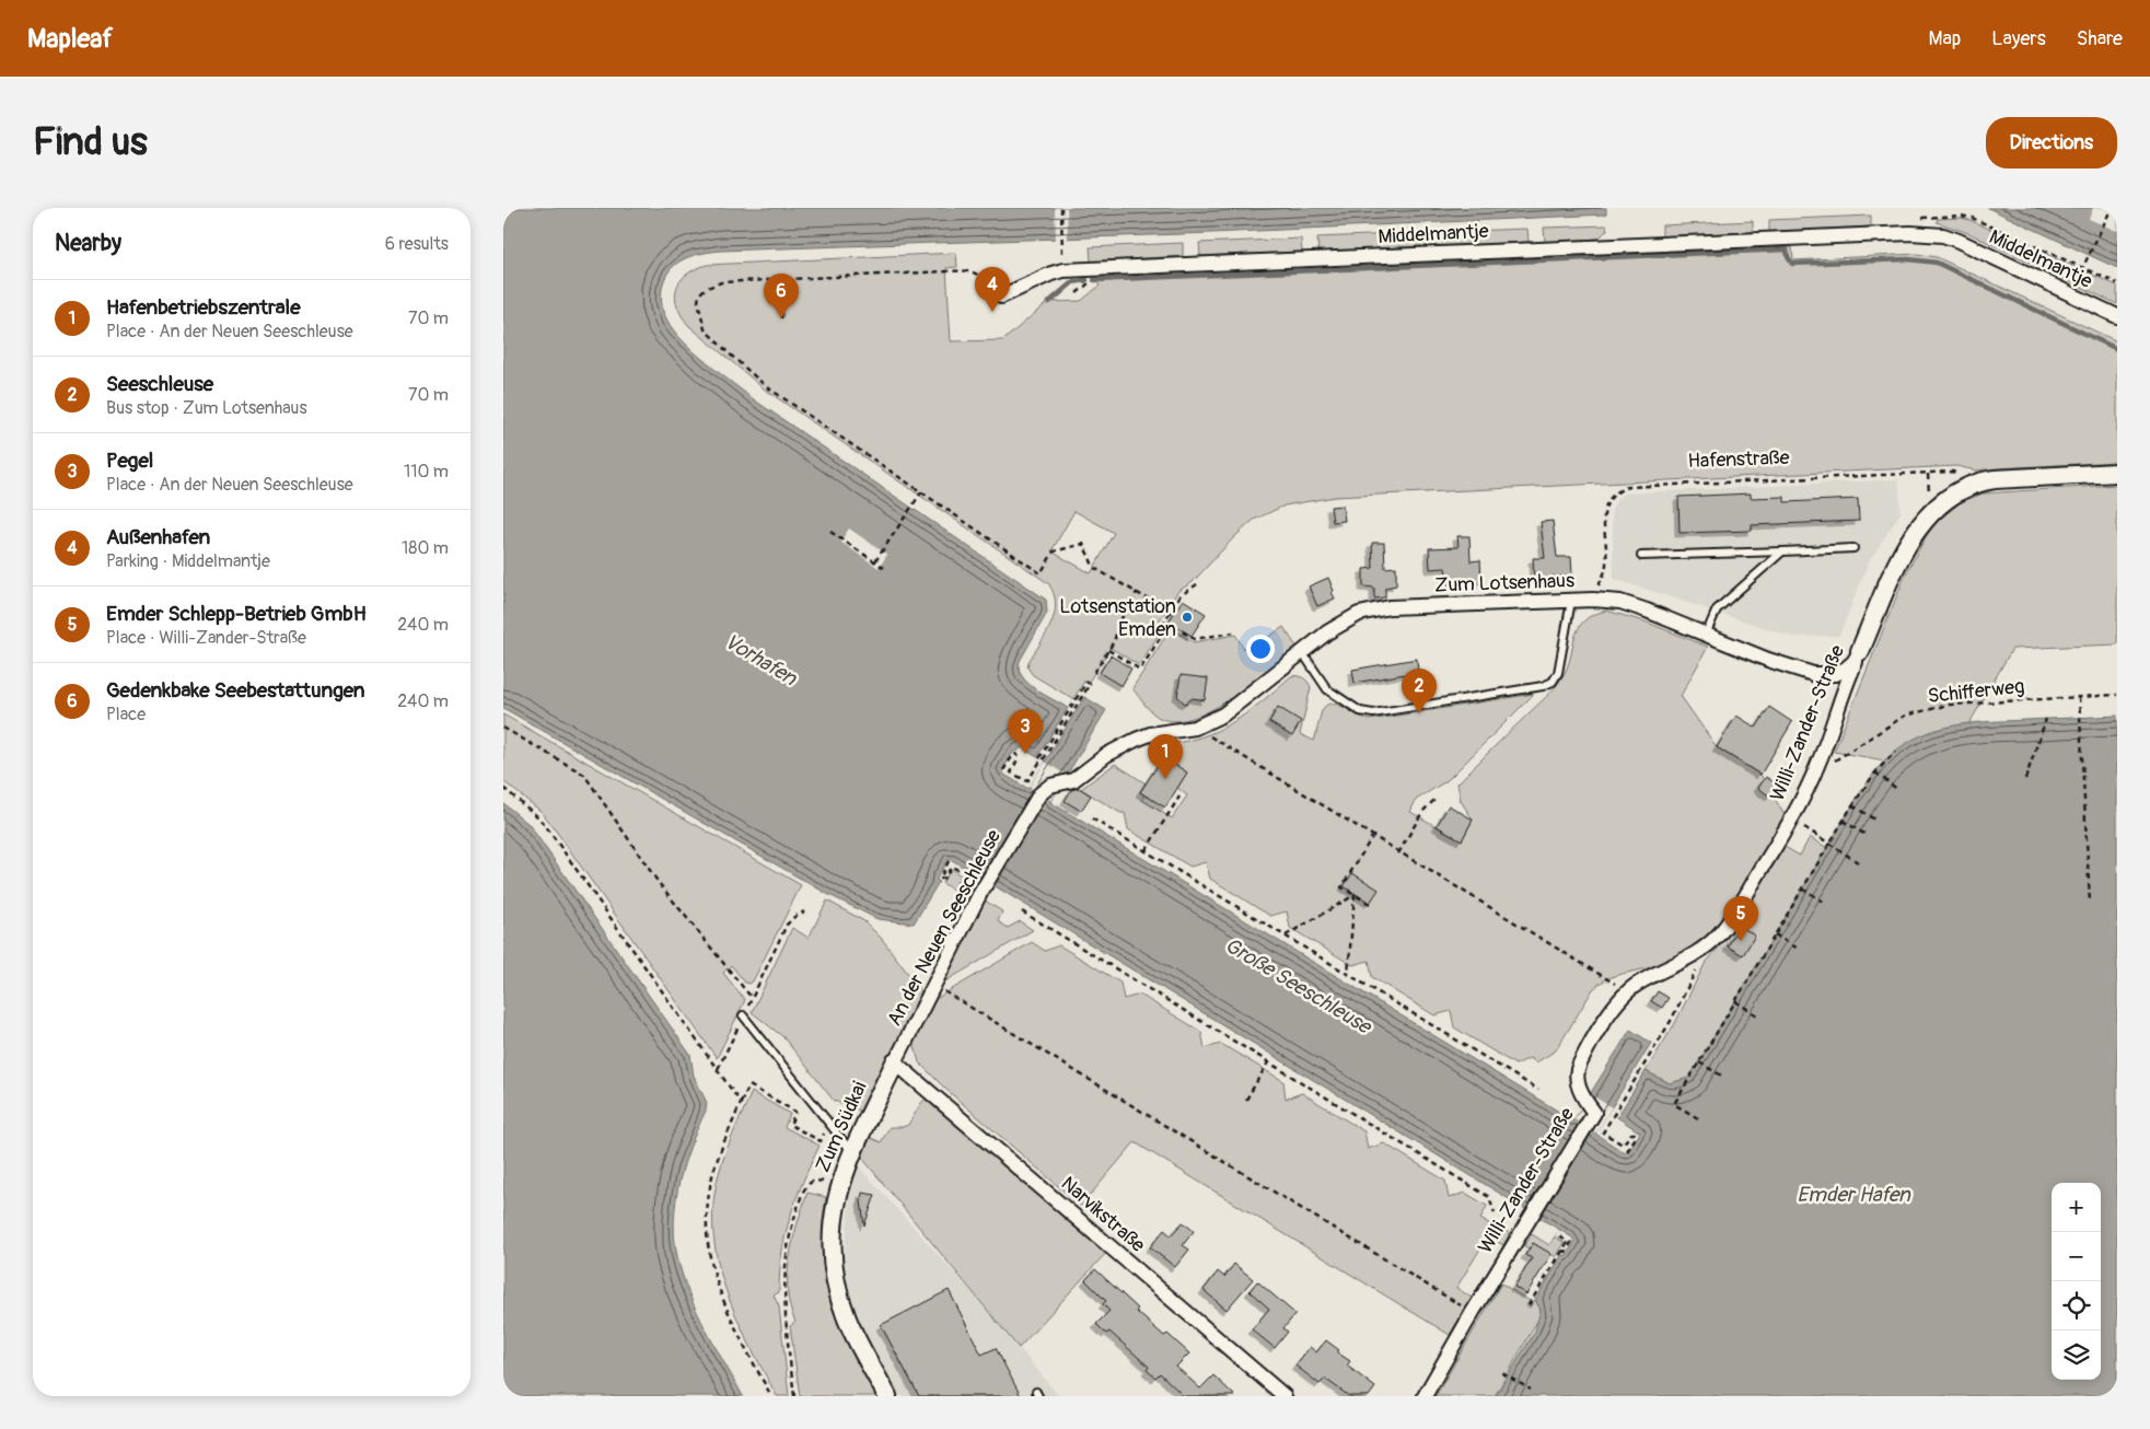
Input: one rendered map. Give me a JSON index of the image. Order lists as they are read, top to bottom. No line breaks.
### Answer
{"streets":{"street":["Middelmantje","Zum Lotsenhaus","Willi-Zander-Straße","An der Neuen Seeschleuse","Zum Südkai","Narvikstraße"],"path":["Hafenstraße","Schifferweg"]},"crossings":[["Hafenstraße","Zum Lotsenhaus"],["Hafenstraße","Willi-Zander-Straße"],["Zum Lotsenhaus","Willi-Zander-Straße"],["Zum Lotsenhaus","An der Neuen Seeschleuse"],["Schifferweg","Willi-Zander-Straße"],["An der Neuen Seeschleuse","Zum Südkai"],["An der Neuen Seeschleuse","Narvikstraße"],["Zum Südkai","Narvikstraße"]],"water":["Vorhafen","Große Seeschleuse","Emder Hafen"],"places":["Lotsenstation Emden"],"page":{"header":"Mapleaf","nav":["Map","Layers","Share"],"buttons":"Directions","title":"Find us","heading":["Nearby","6 results"],"pins":["4","6","2","3","1","5"],"list":[{"mark":"1","name":"Hafenbetriebszentrale","note":"Place · An der Neuen Seeschleuse","value":"70 m"},{"mark":"2","name":"Seeschleuse","note":"Bus stop · Zum Lotsenhaus","value":"70 m"},{"mark":"3","name":"Pegel","note":"Place · An der Neuen Seeschleuse","value":"110 m"},{"mark":"4","name":"Außenhafen","note":"Parking · Middelmantje","value":"180 m"},{"mark":"5","name":"Emder Schlepp-Betrieb GmbH","note":"Place · Willi-Zander-Straße","value":"240 m"},{"mark":"6","name":"Gedenkbake Seebestattungen","note":"Place","value":"240 m"}],"map_buttons":["+","−"]}}
